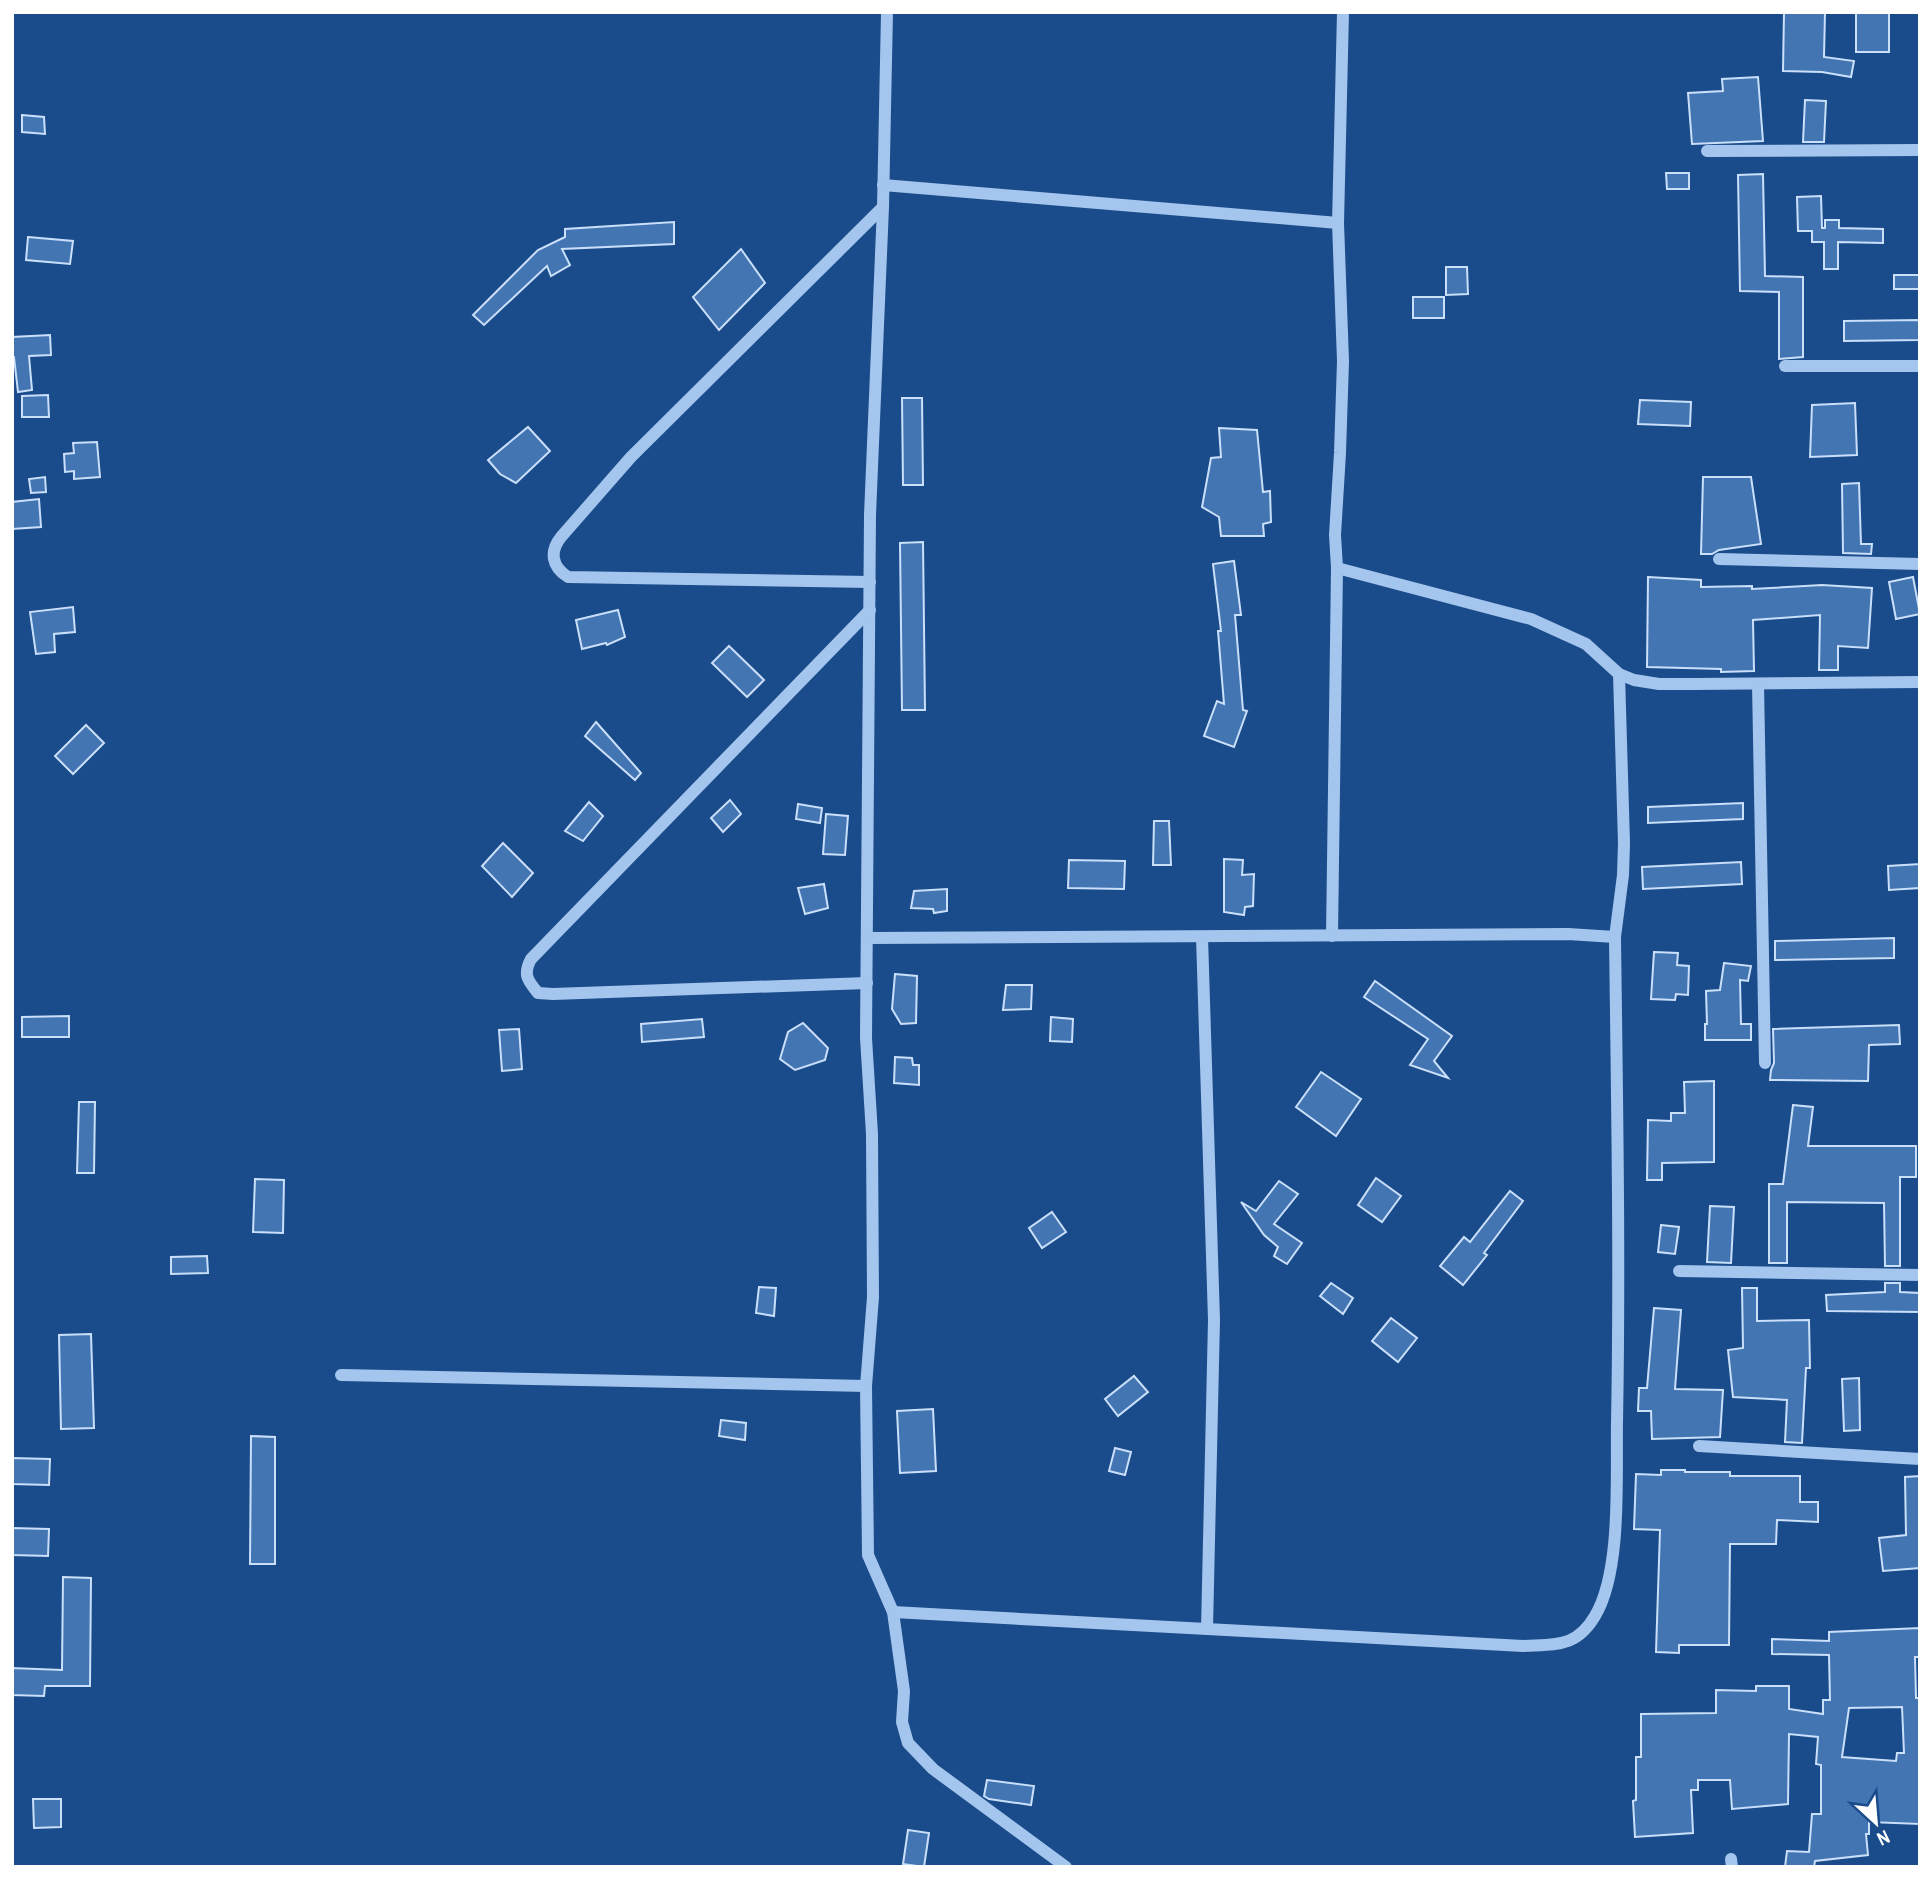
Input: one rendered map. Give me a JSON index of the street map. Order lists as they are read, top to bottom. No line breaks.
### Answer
{"north":"bottom right"}
